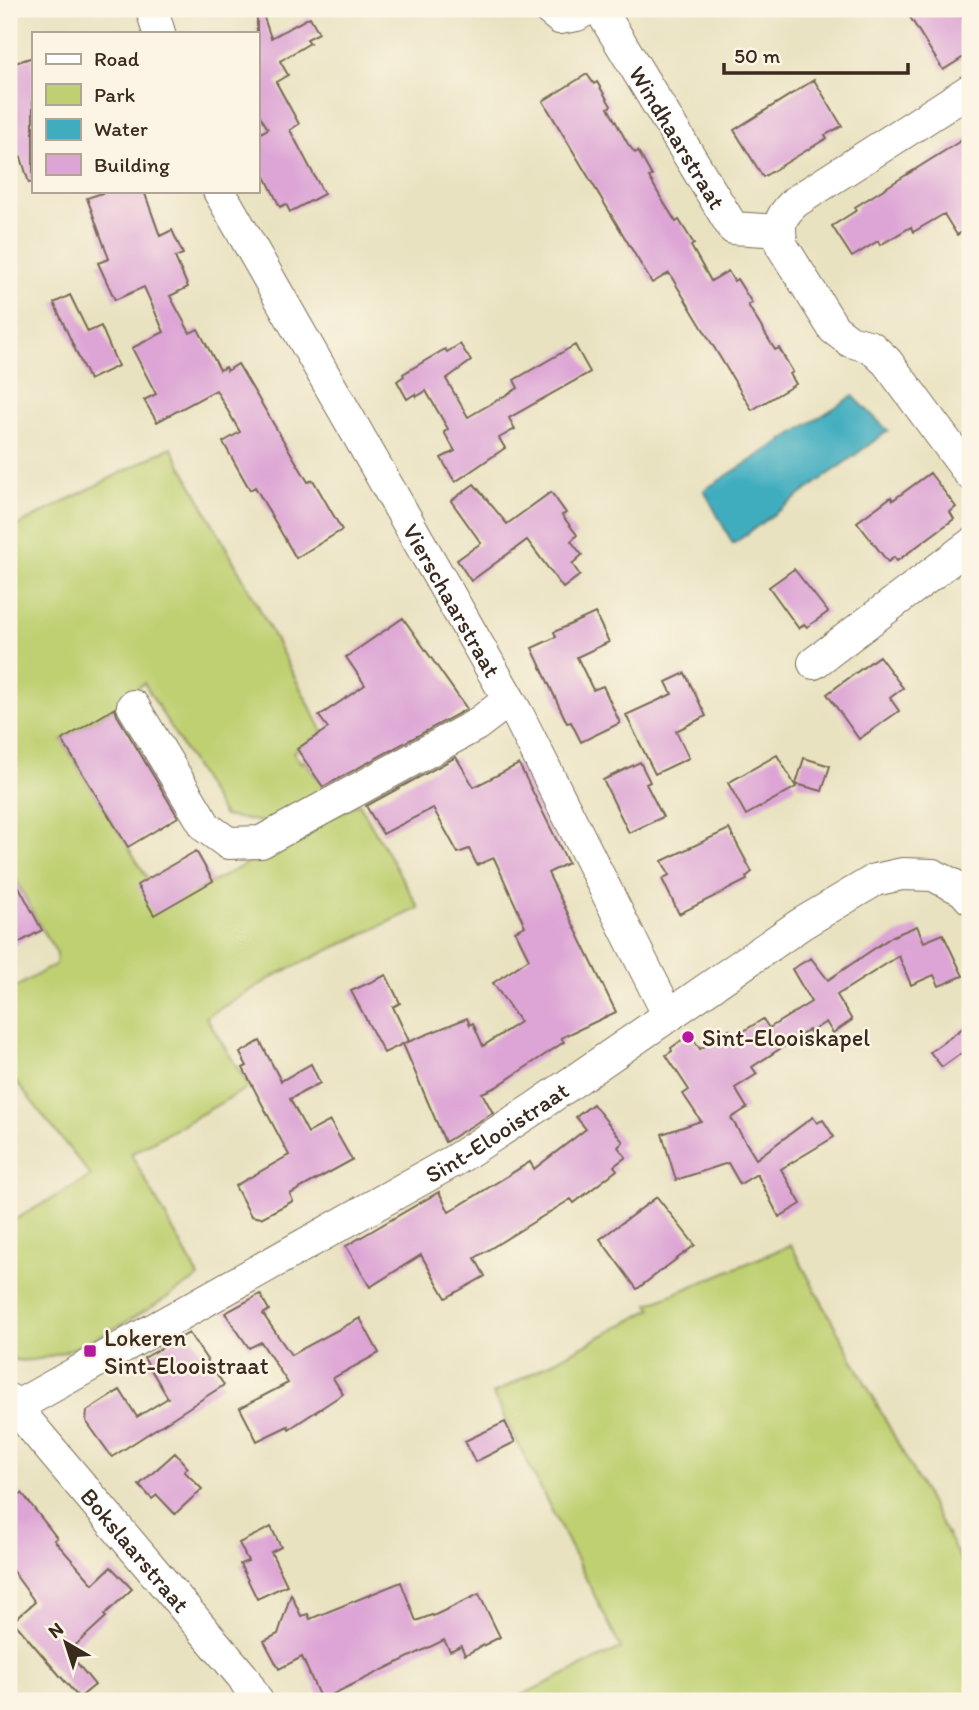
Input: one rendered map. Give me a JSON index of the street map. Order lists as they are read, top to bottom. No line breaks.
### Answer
{"streets":{"street":["Windhaarstraat","Vierschaarstraat","Sint-Elooistraat","Bokslaarstraat"]},"crossings":[["Vierschaarstraat","Sint-Elooistraat"],["Sint-Elooistraat","Bokslaarstraat"]],"places":{"other":["Sint-Elooiskapel"],"transit":["Lokeren Sint-Elooistraat"]},"legend":["Road","Park","Water","Building"],"scale_bar":"50 m","north":"top left"}
